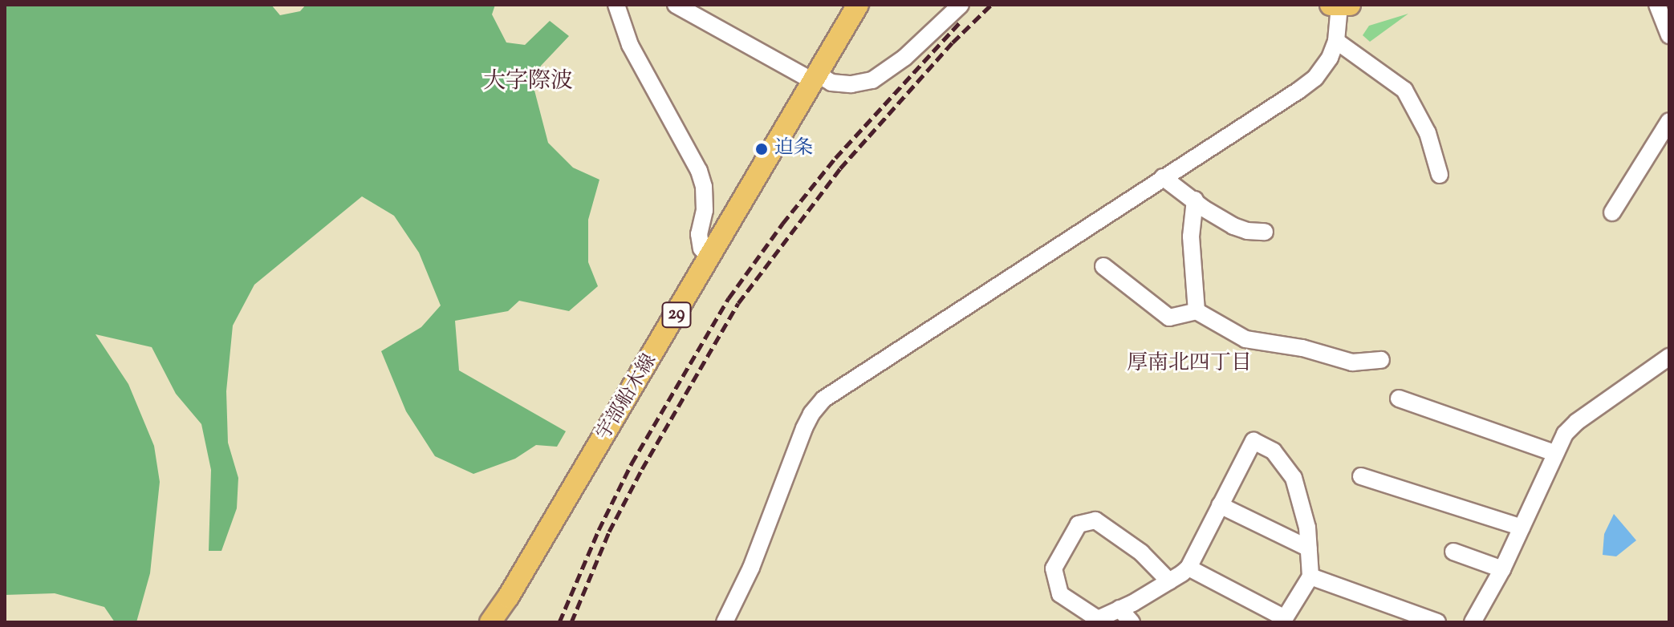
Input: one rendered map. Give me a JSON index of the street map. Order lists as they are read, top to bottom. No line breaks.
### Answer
{"streets":{"main road":["29","宇部船木線"]},"districts":["大字際波","厚南北四丁目"],"places":["迫条"]}
